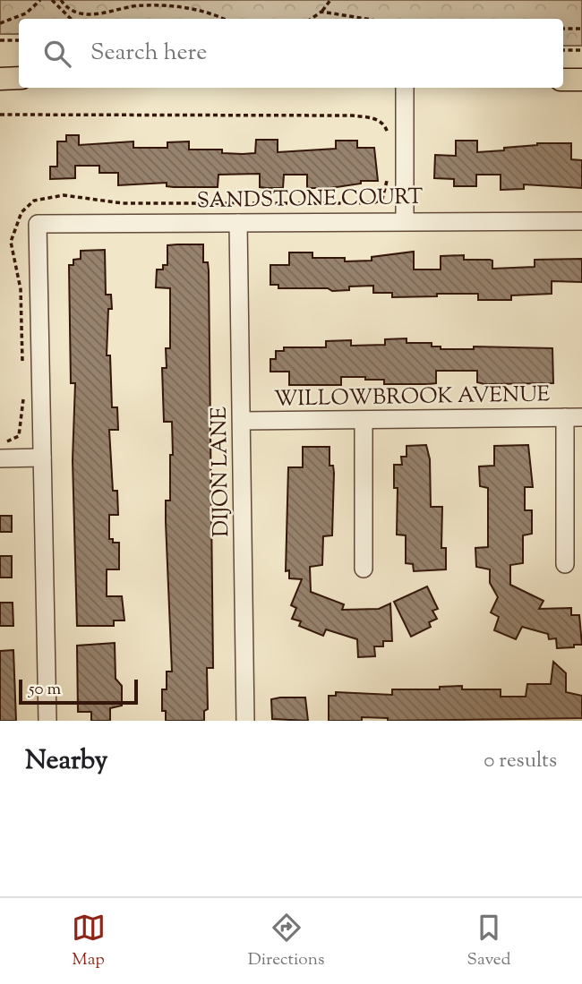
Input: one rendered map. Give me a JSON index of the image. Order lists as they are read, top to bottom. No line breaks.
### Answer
{"streets":{"street":["SANDSTONE COURT","WILLOWBROOK AVENUE","DIJON LANE"]},"crossings":[["SANDSTONE COURT","DIJON LANE"],["WILLOWBROOK AVENUE","DIJON LANE"]],"scale_bar":"50 m","page":{"search":"Search here","scale":"50 m","heading":["Nearby","0 results"],"nav":["Map","Directions","Saved"]}}
